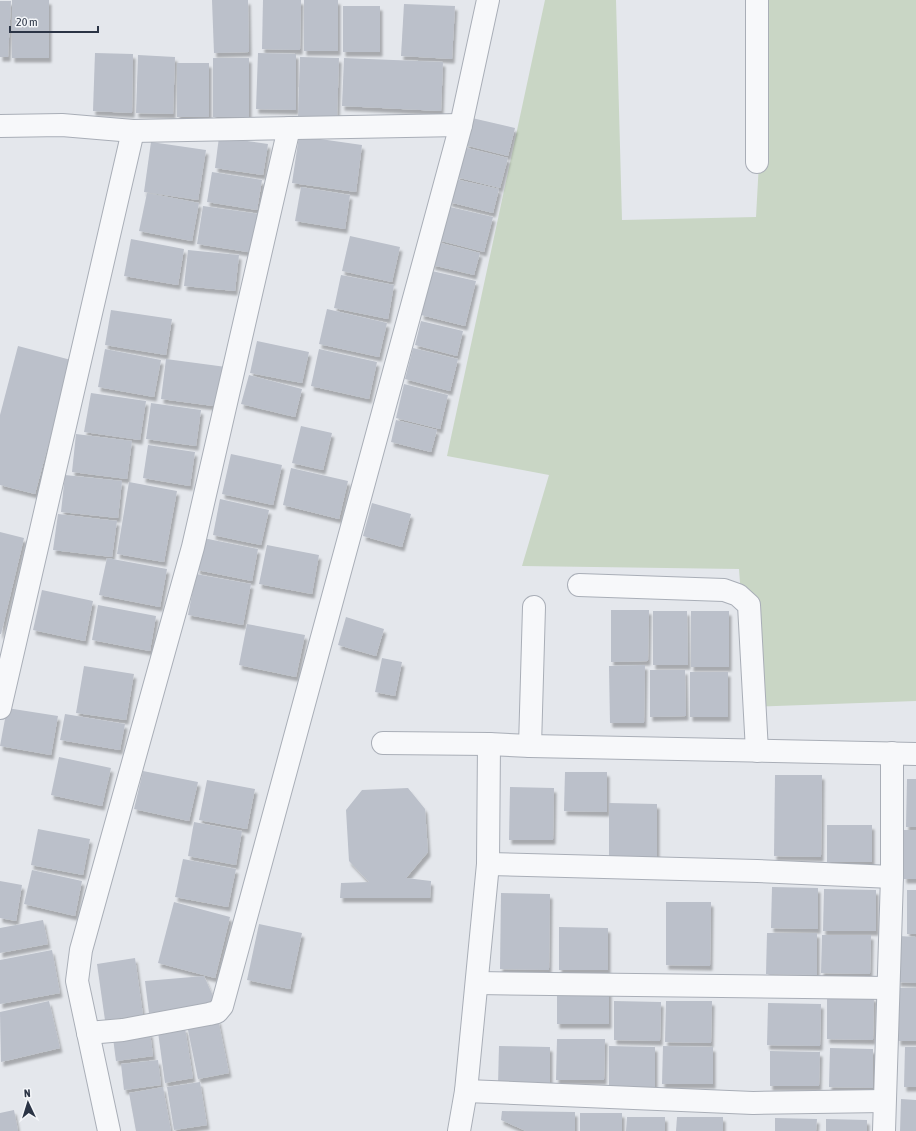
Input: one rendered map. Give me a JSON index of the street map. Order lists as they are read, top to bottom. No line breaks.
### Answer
{"scale_bar":"20 m","north":"top"}
